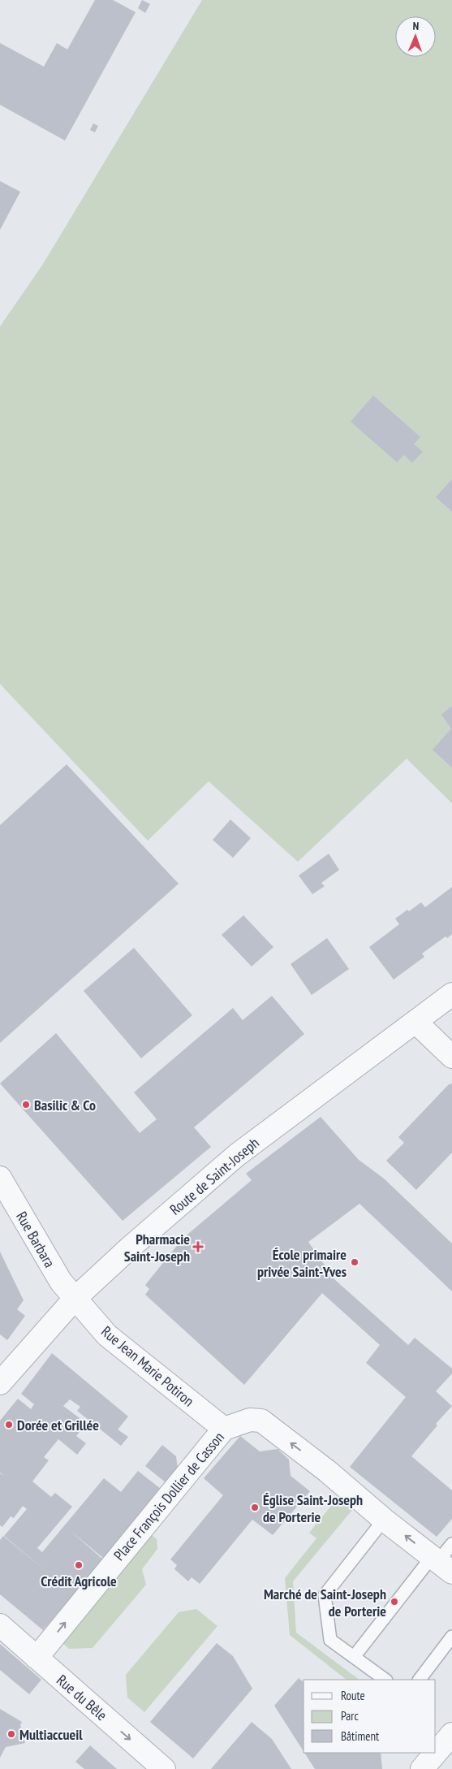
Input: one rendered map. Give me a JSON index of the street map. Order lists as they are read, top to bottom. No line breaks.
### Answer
{"streets":{"street":["Route de Saint-Joseph","Rue Barbara","Rue Jean Marie Potiron","Place François Dollier de Casson","Rue du Bêle"]},"crossings":[["Route de Saint-Joseph","Rue Barbara"],["Route de Saint-Joseph","Rue Jean Marie Potiron"],["Rue Barbara","Rue Jean Marie Potiron"],["Rue Jean Marie Potiron","Place François Dollier de Casson"],["Place François Dollier de Casson","Rue du Bêle"]],"one_way":["Rue du Bêle"],"places":{"other":["Basilic & Co","École primaire privée Saint-Yves","Dorée et Grillée","Église Saint-Joseph de Porterie","Crédit Agricole","Marché de Saint-Joseph de Porterie","Multiaccueil"],"health":["Pharmacie Saint-Joseph"]},"legend":["Route","Parc","Bâtiment"],"north":"top"}
